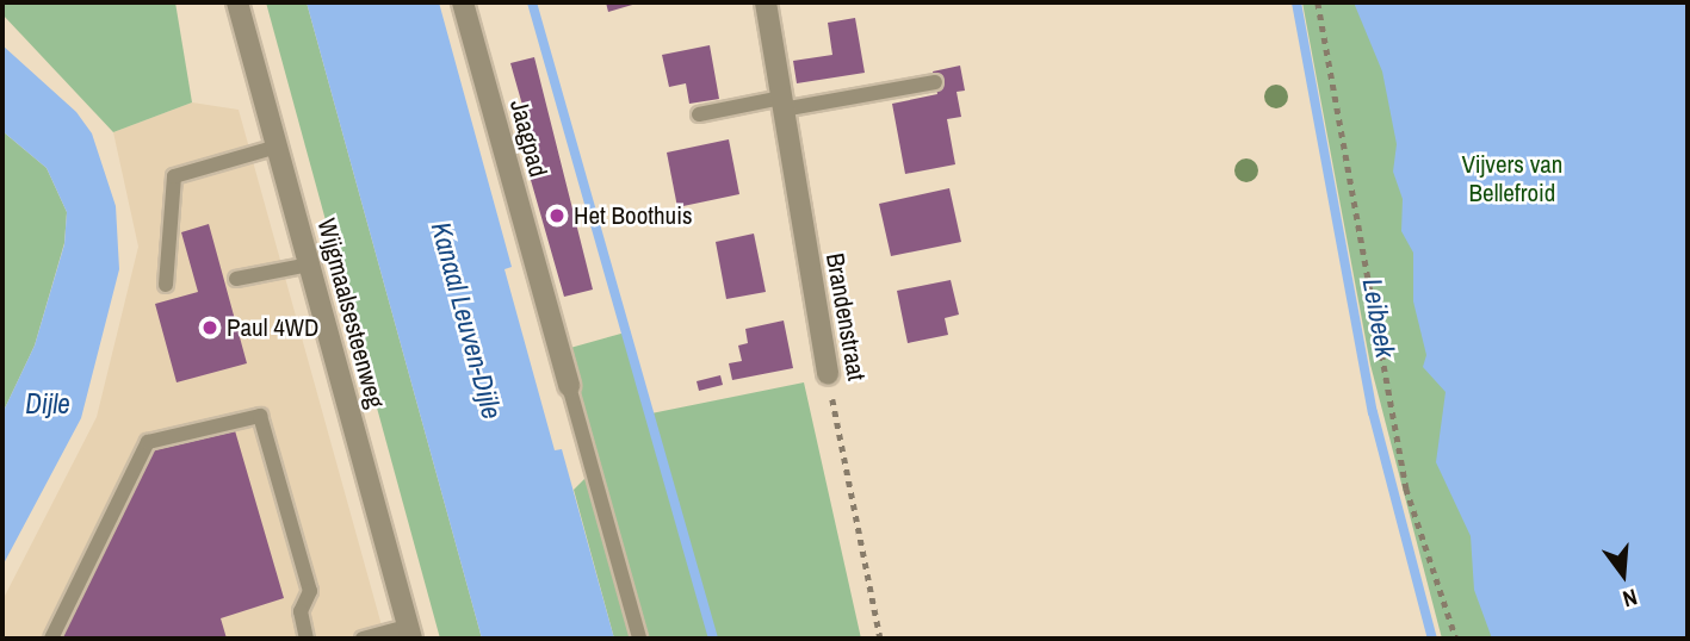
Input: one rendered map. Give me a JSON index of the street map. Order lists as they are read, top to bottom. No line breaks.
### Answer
{"streets":{"street":["Jaagpad","Wijgmaalsesteenweg","Brandenstraat"]},"water":["Leibeek","Kanaal Leuven-Dijle","Dijle"],"parks":["Vijvers van Bellefroid"],"places":["Het Boothuis","Paul 4WD"],"north":"bottom"}
